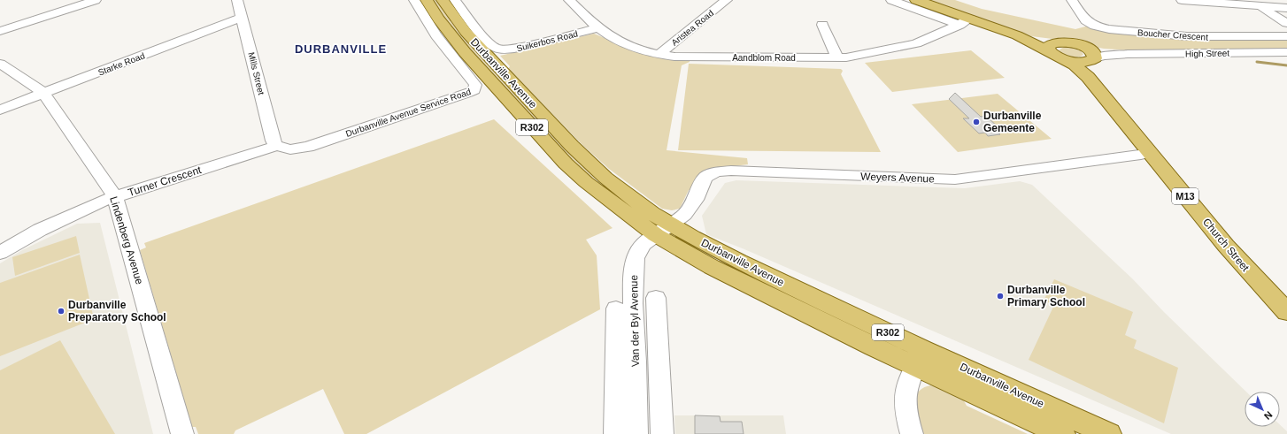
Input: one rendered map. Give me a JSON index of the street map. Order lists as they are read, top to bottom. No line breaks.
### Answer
{"streets":{"main road":["Durbanville Avenue","R302","M13","Church Street"],"street":["Aristea Road","Boucher Crescent","Suikerbos Road","High Street","Aandblom Road","Starke Road","Mills Street","Durbanville Avenue Service Road","Weyers Avenue","Turner Crescent","Lindenberg Avenue","Van der Byl Avenue"]},"crossings":[["Aristea Road","Aandblom Road"],["Suikerbos Road","Aandblom Road"],["High Street","M13"],["High Street","Church Street"],["Aandblom Road","M13"],["Starke Road","Mills Street"],["Starke Road","Lindenberg Avenue"],["Mills Street","Durbanville Avenue Service Road"],["Mills Street","Turner Crescent"],["Durbanville Avenue","Weyers Avenue"],["Durbanville Avenue","Van der Byl Avenue"],["Durbanville Avenue Service Road","Turner Crescent"],["Weyers Avenue","Church Street"],["Weyers Avenue","Van der Byl Avenue"],["Turner Crescent","Lindenberg Avenue"],["M13","Church Street"]],"districts":["DURBANVILLE"],"places":["Durbanville Gemeente","Durbanville Primary School","Durbanville Preparatory School"],"north":"bottom right"}
